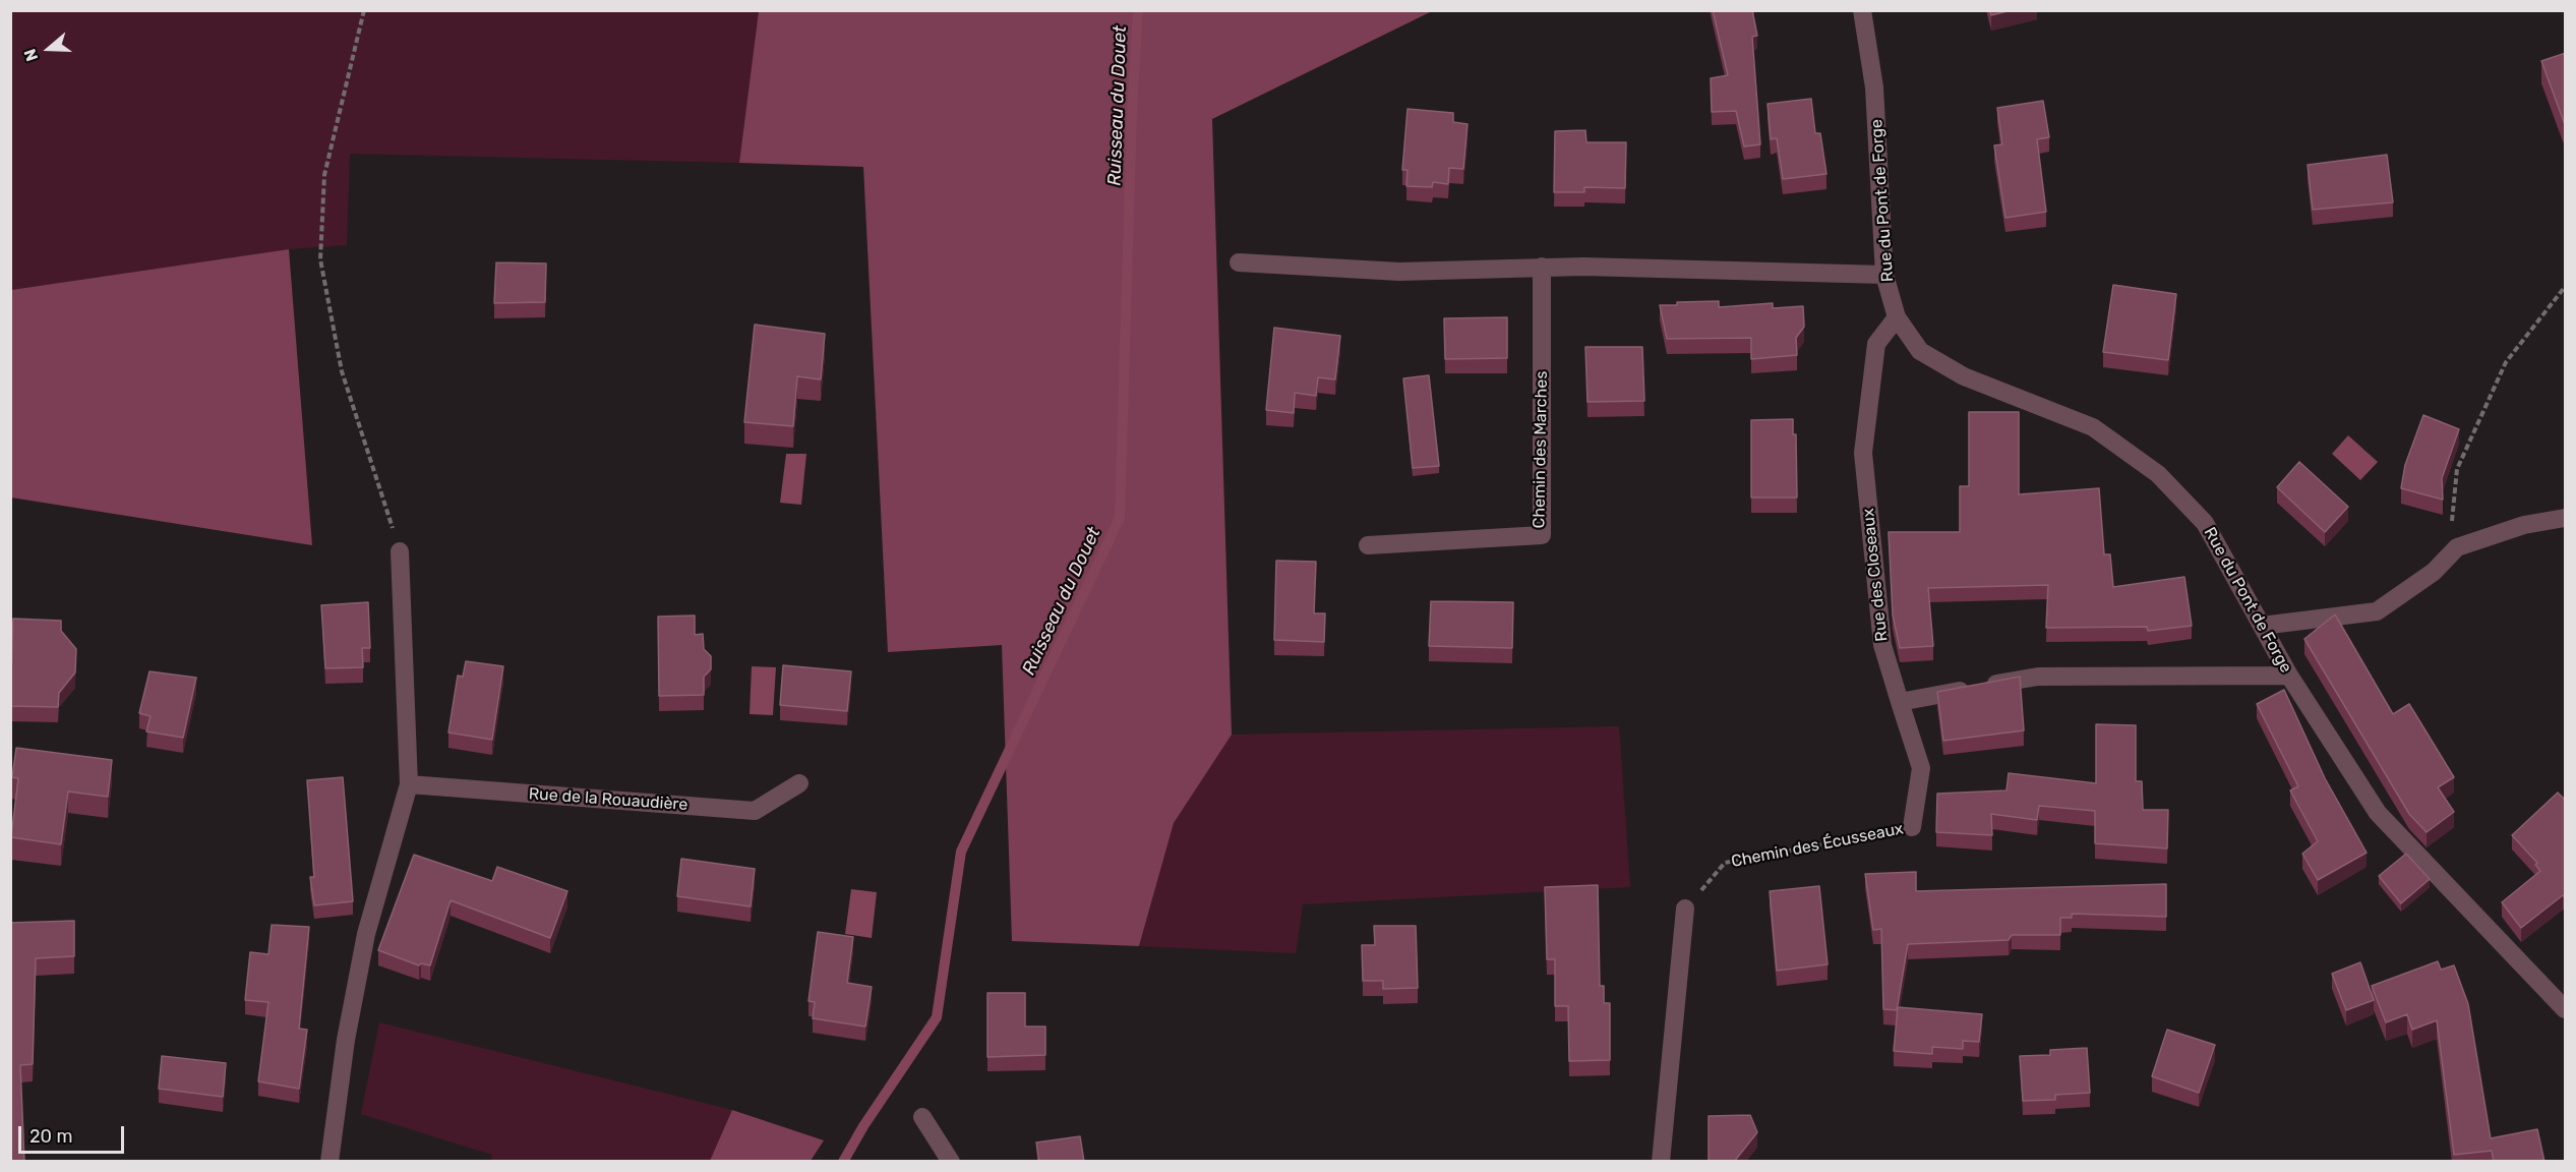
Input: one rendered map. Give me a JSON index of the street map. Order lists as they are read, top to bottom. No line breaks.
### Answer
{"streets":{"street":["Rue du Pont de Forge","Chemin des Marches","Rue des Closeaux","Rue de la Rouaudière","Chemin des Écusseaux"]},"crossings":[["Rue du Pont de Forge","Rue des Closeaux"],["Rue des Closeaux","Chemin des Écusseaux"]],"water":["Ruisseau du Douet"],"scale_bar":"20 m","north":"left"}
